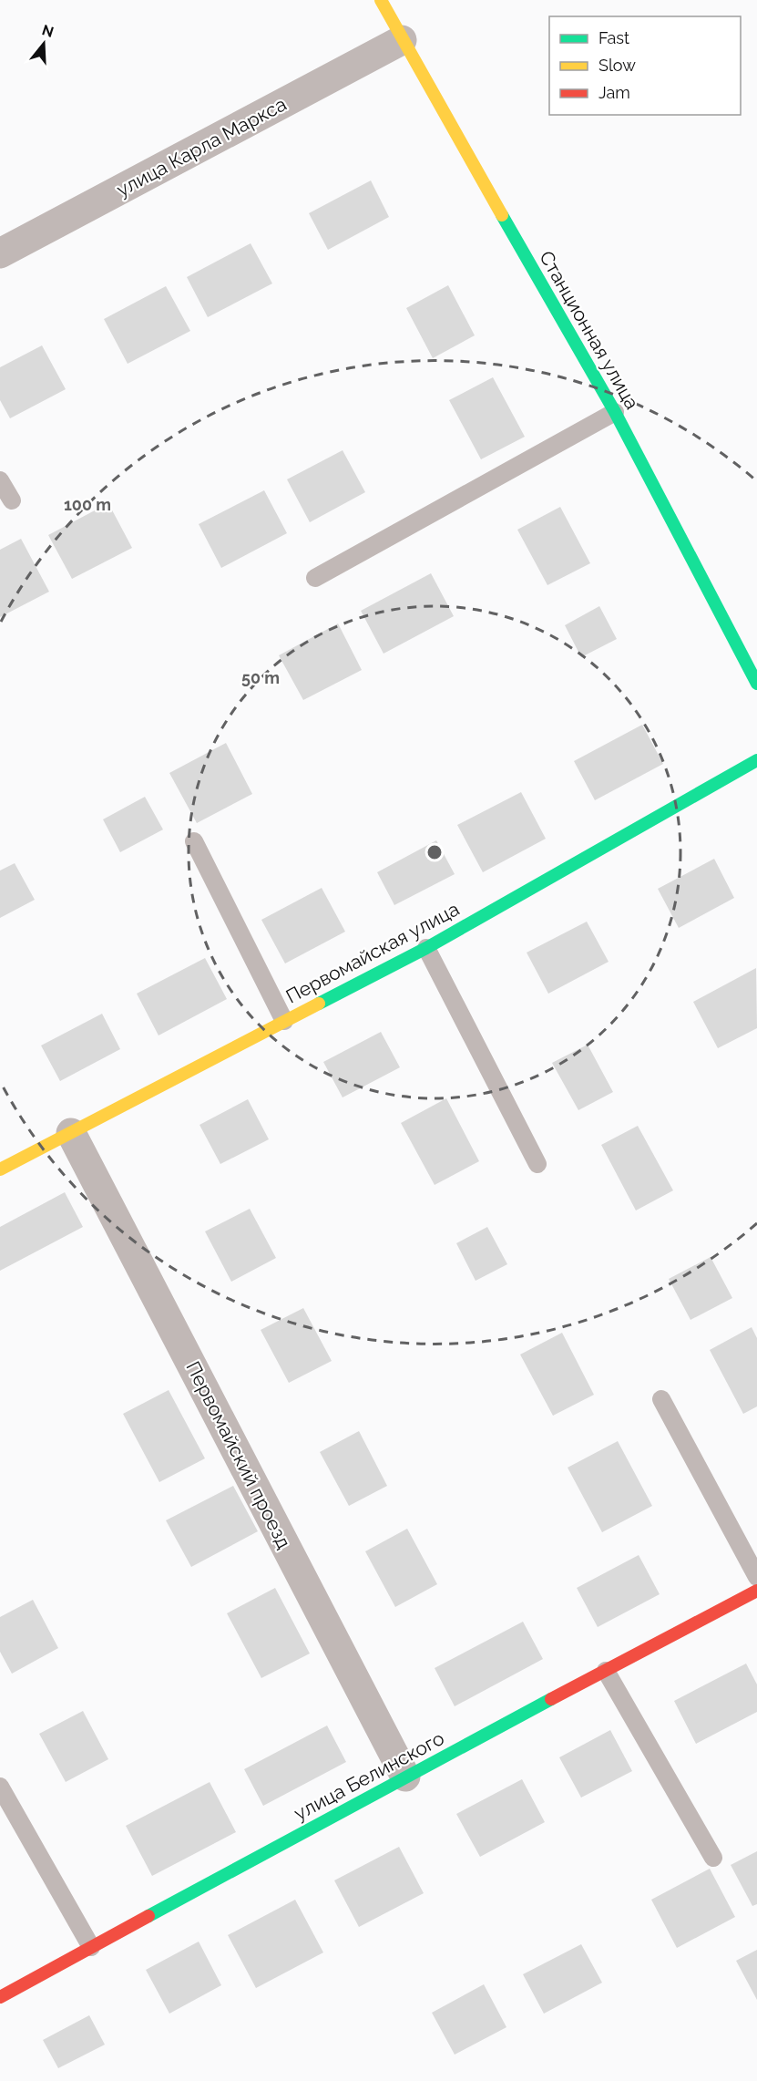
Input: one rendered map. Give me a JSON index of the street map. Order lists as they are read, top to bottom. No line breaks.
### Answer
{"streets":{"street":["улица Карла Маркса","Станционная улица","Первомайская улица","Первомайский проезд","улица Белинского"]},"crossings":[["улица Карла Маркса","Станционная улица"],["Первомайская улица","Первомайский проезд"],["Первомайский проезд","улица Белинского"]],"legend":["Fast","Slow","Jam"],"north":"top","rings":["100 m","50 m"]}
